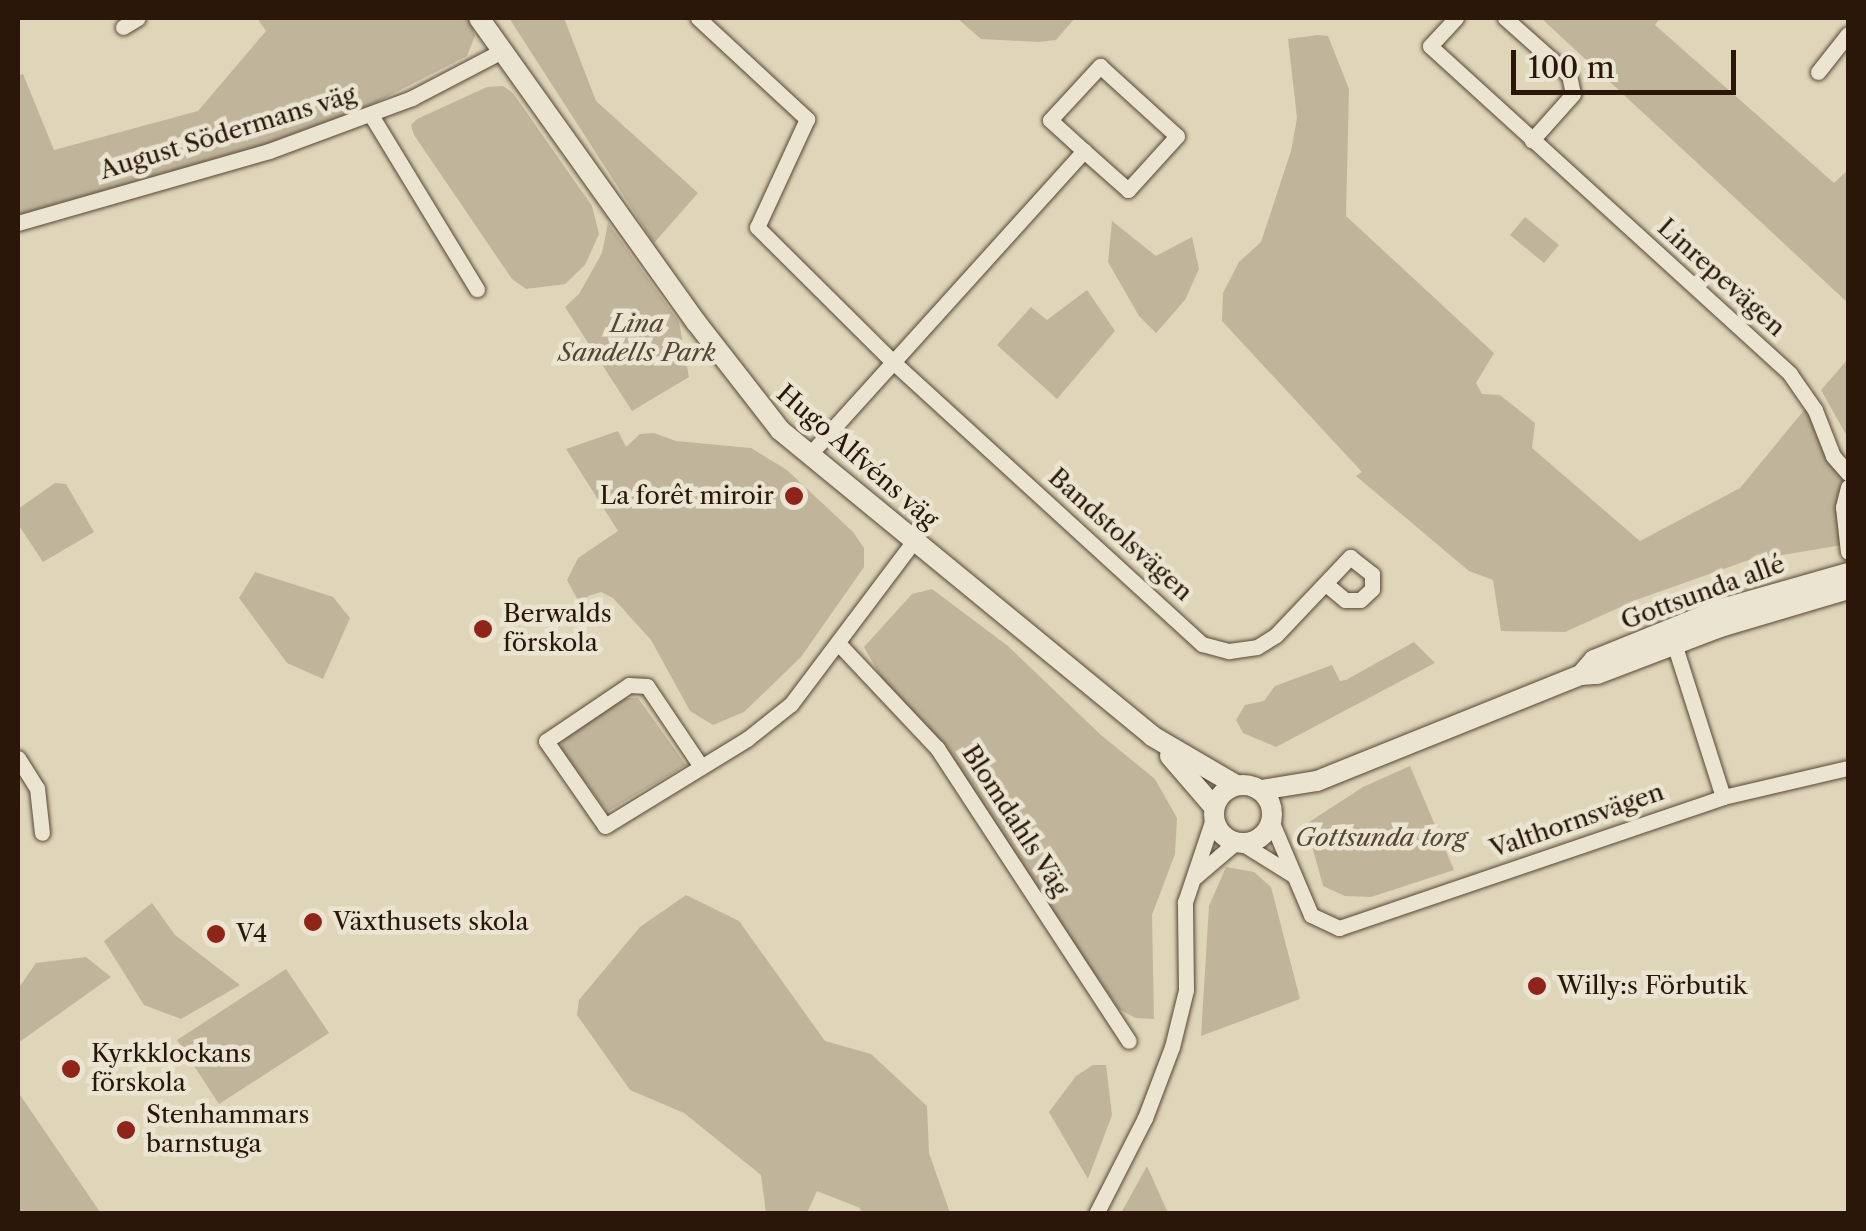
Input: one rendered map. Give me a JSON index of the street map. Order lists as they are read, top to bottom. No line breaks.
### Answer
{"streets":{"street":["August Södermans väg","Linrepevägen","Hugo Alfvéns väg","Bandstolsvägen","Gottsunda allé","Blomdahls Väg","Valthornsvägen"]},"crossings":[["August Södermans väg","Hugo Alfvéns väg"],["Hugo Alfvéns väg","Gottsunda allé"],["Hugo Alfvéns väg","Valthornsvägen"],["Gottsunda allé","Valthornsvägen"]],"parks":["Lina Sandells Park","Gottsunda torg"],"places":["La forêt miroir","Berwalds förskola","Växthusets skola","V4","Willy:s Förbutik","Kyrkklockans förskola","Stenhammars barnstuga"],"scale_bar":"100 m"}
